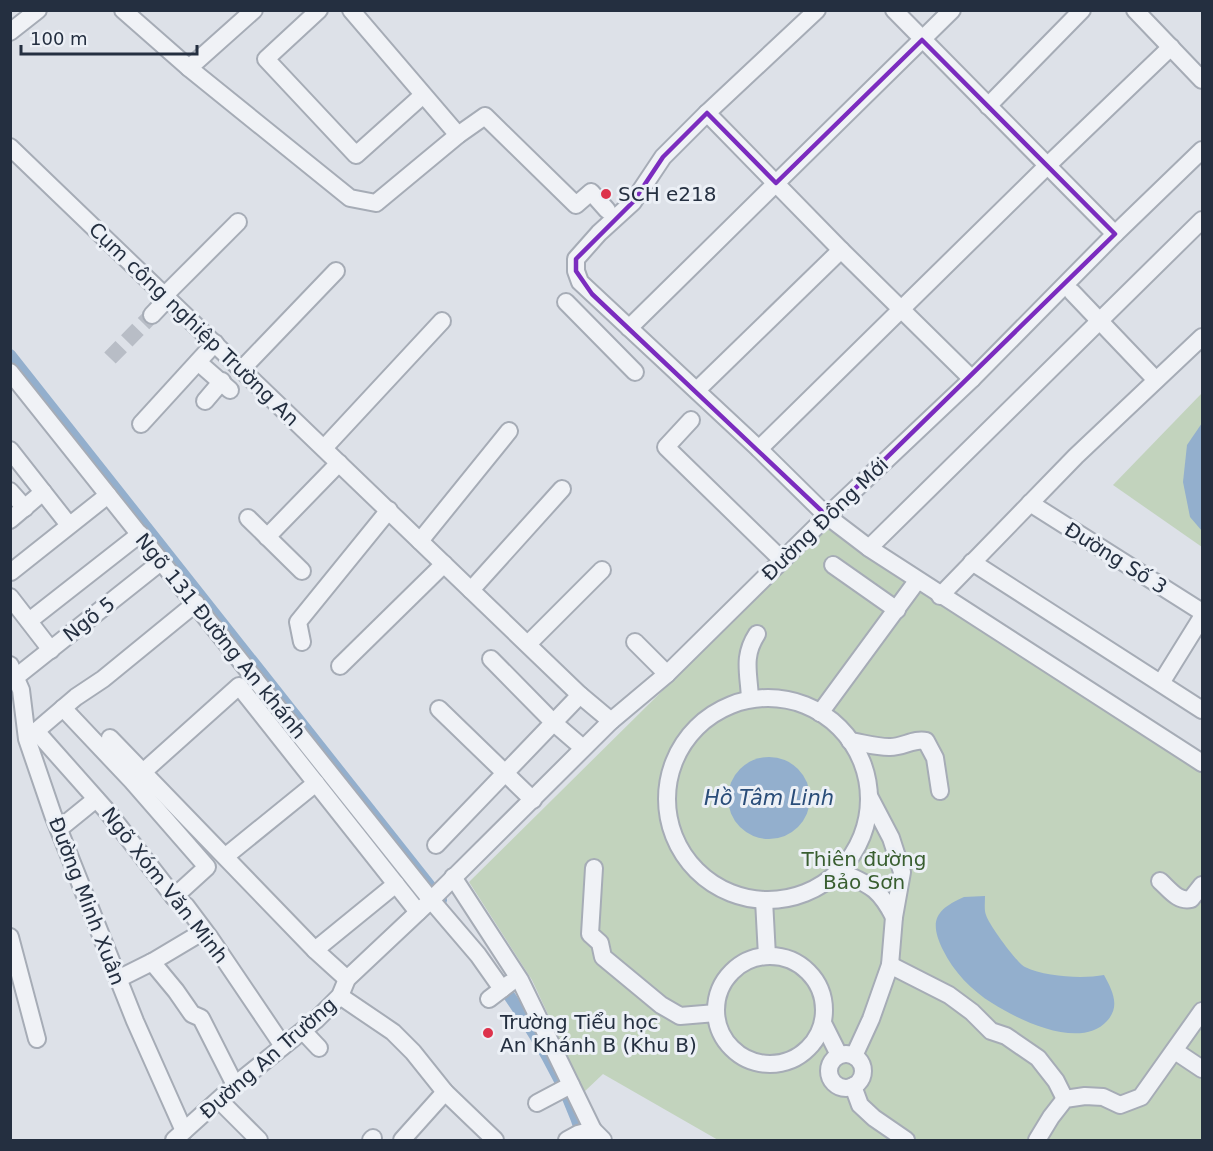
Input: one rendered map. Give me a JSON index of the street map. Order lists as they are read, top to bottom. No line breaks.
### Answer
{"streets":{"street":["Cụm công nghiệp Trường An","Đường Đồng Mới","Đường Số 3","Ngõ 5","Ngõ 131 Đường An khánh","Ngõ Xóm Văn Minh","Đường Minh Xuân","Đường An Trường"]},"crossings":[["Cụm công nghiệp Trường An","Đường Đồng Mới"],["Đường Đồng Mới","Ngõ 131 Đường An khánh"],["Đường Đồng Mới","Đường An Trường"],["Ngõ 5","Ngõ 131 Đường An khánh"],["Ngõ 5","Đường Minh Xuân"],["Ngõ 131 Đường An khánh","Đường An Trường"],["Ngõ Xóm Văn Minh","Đường Minh Xuân"],["Ngõ Xóm Văn Minh","Đường An Trường"],["Đường Minh Xuân","Đường An Trường"]],"water":["Hồ Tâm Linh"],"parks":["Thiên đường Bảo Sơn"],"places":["SCH e218","Trường Tiểu học An Khánh B (Khu B)"],"scale_bar":"100 m"}
